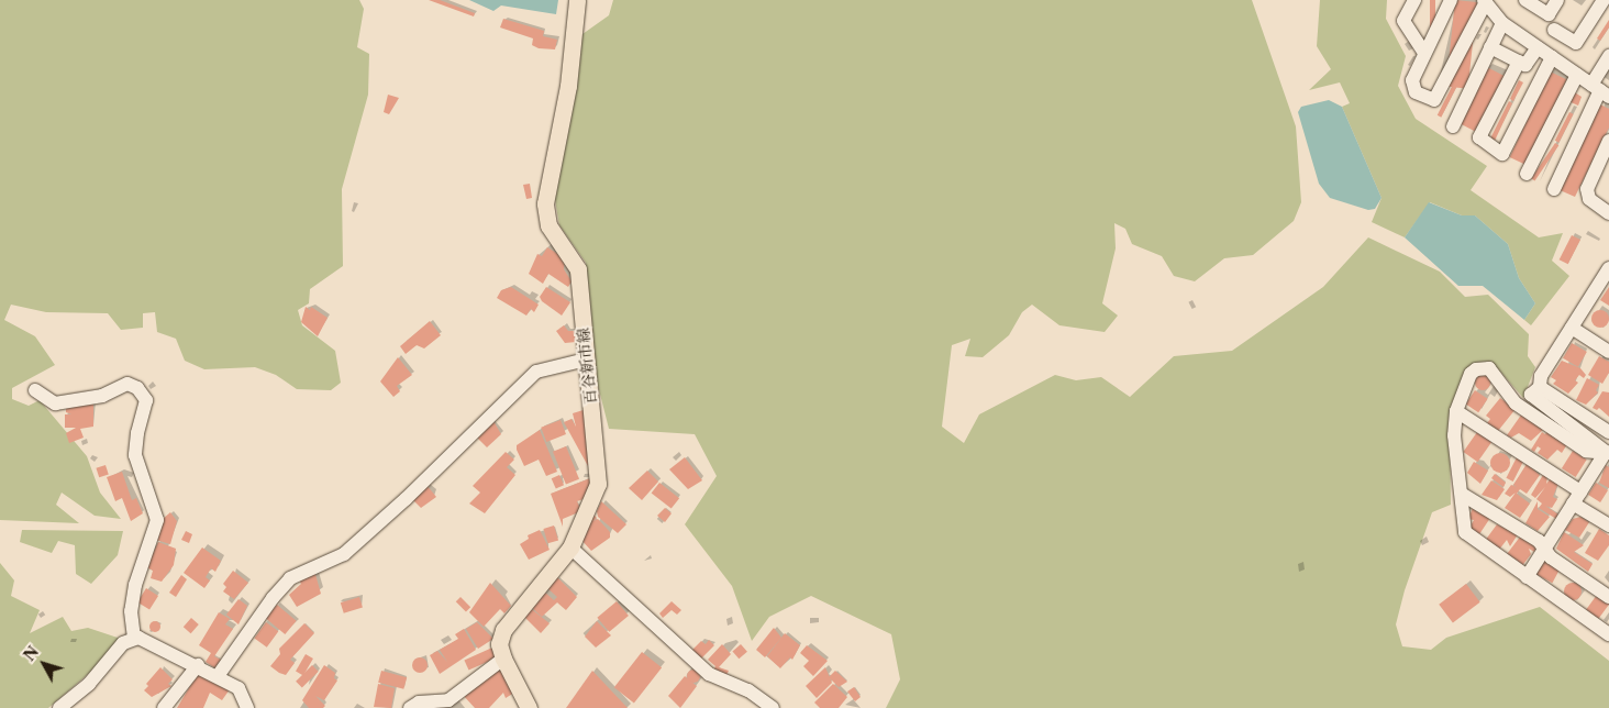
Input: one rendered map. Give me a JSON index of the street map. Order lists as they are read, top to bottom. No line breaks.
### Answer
{"streets":{"main road":["百谷新市線"]},"north":"top left"}
